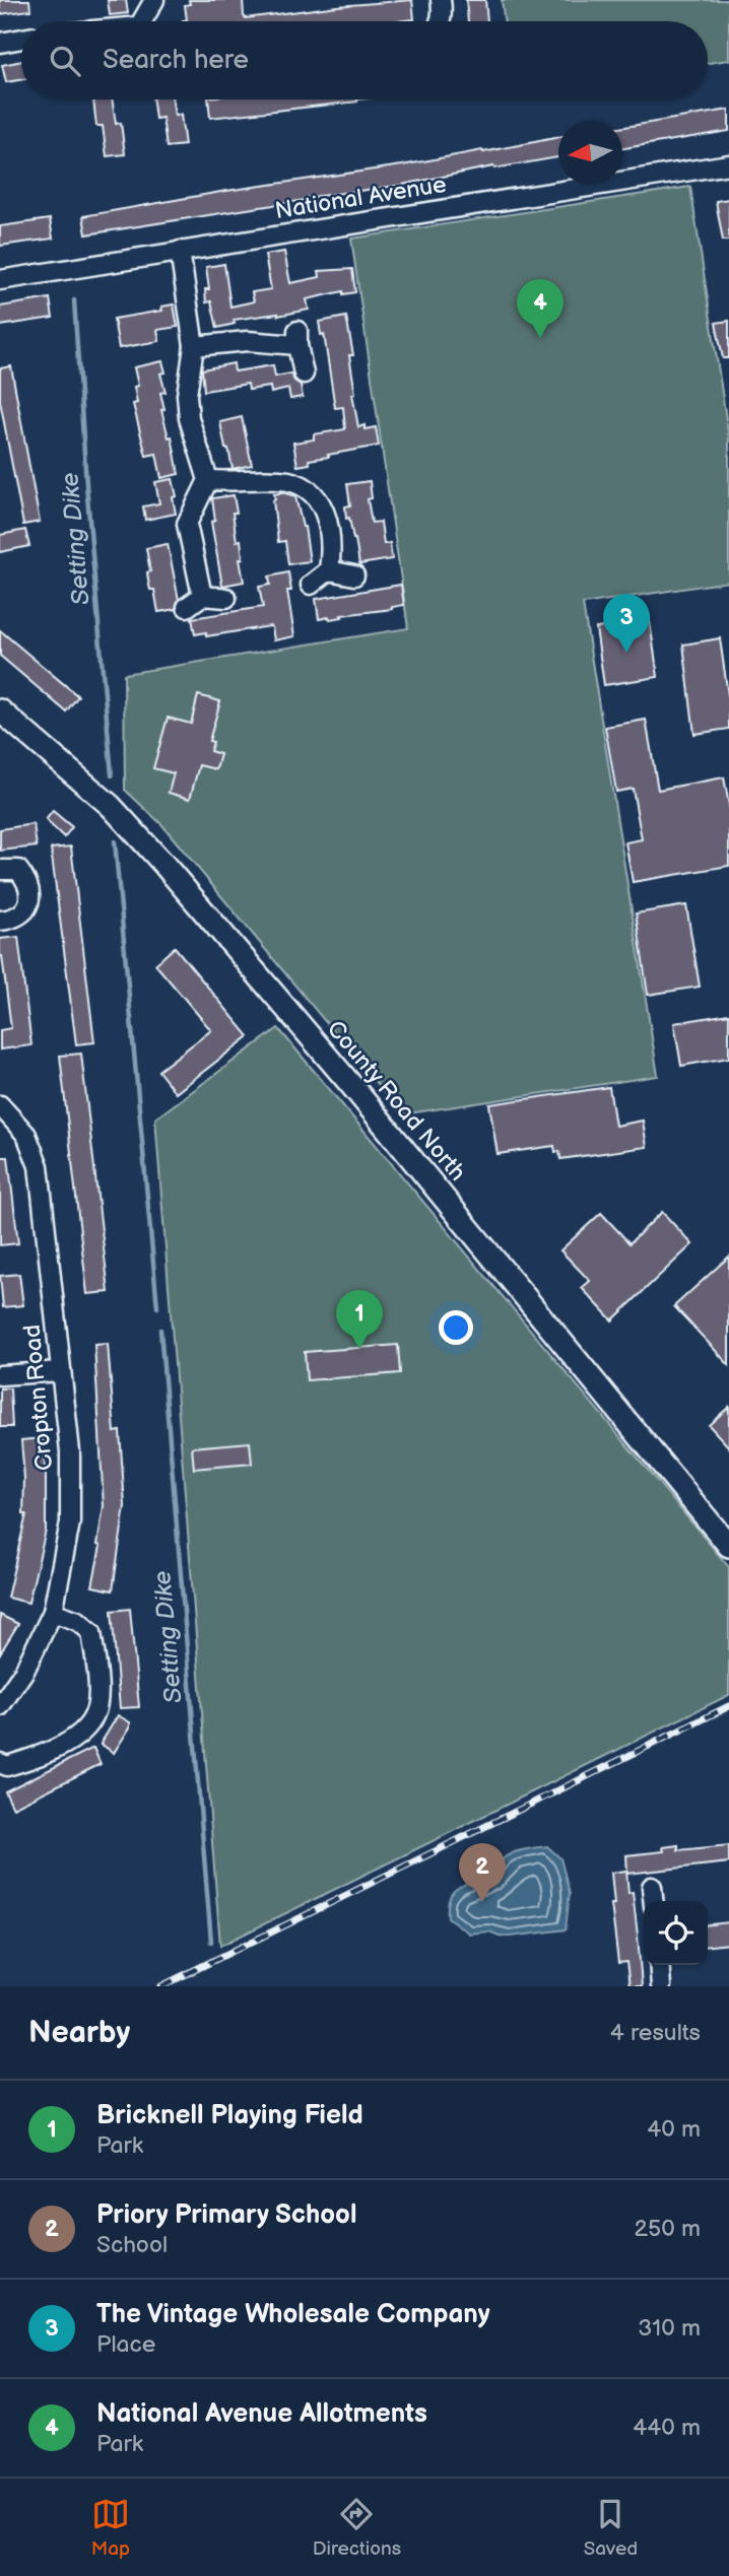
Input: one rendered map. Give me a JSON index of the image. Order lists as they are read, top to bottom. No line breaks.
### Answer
{"streets":{"street":["National Avenue","County Road North","Cropton Road"]},"water":["Setting Dike"],"north":"left","page":{"search":"Search here","pins":["4","3","1","2"],"heading":["Nearby","4 results"],"list":[{"mark":"1","name":"Bricknell Playing Field","note":"Park","value":"40 m"},{"mark":"2","name":"Priory Primary School","note":"School","value":"250 m"},{"mark":"3","name":"The Vintage Wholesale Company","note":"Place","value":"310 m"},{"mark":"4","name":"National Avenue Allotments","note":"Park","value":"440 m"}],"nav":["Map","Directions","Saved"]}}
